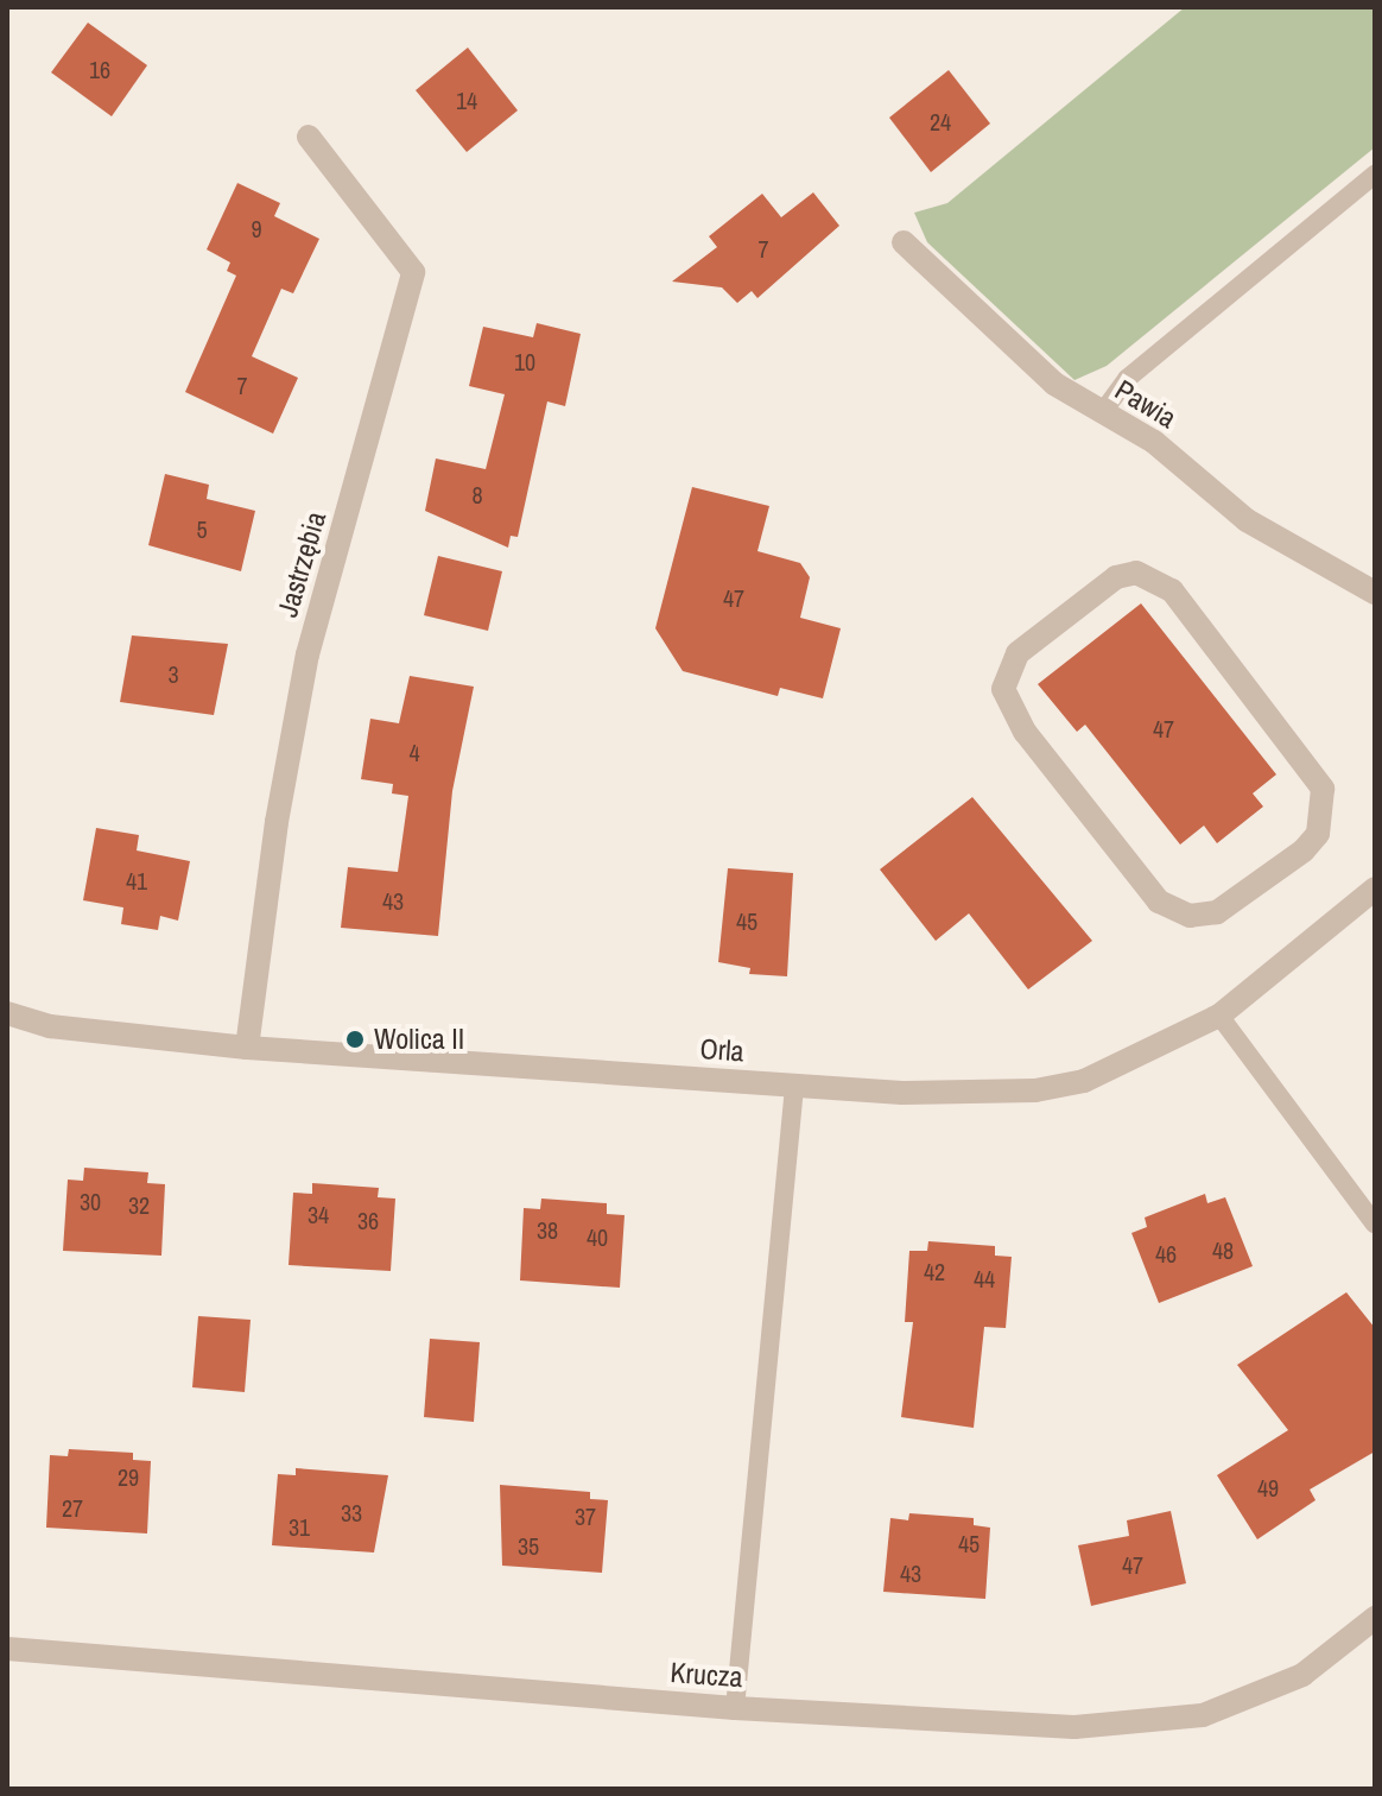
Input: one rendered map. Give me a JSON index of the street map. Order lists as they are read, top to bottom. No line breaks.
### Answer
{"streets":{"street":["Pawia","Jastrzębia","Orla","Krucza"]},"crossings":[["Jastrzębia","Orla"]],"places":["Wolica II"],"house_numbers":["16","14","24","9","7","10","7","8","5","47","3","47","4","41","43","45","30","32","34","36","38","40","48","46","42","44","29","49","27","33","37","31","45","35","47","43"]}
